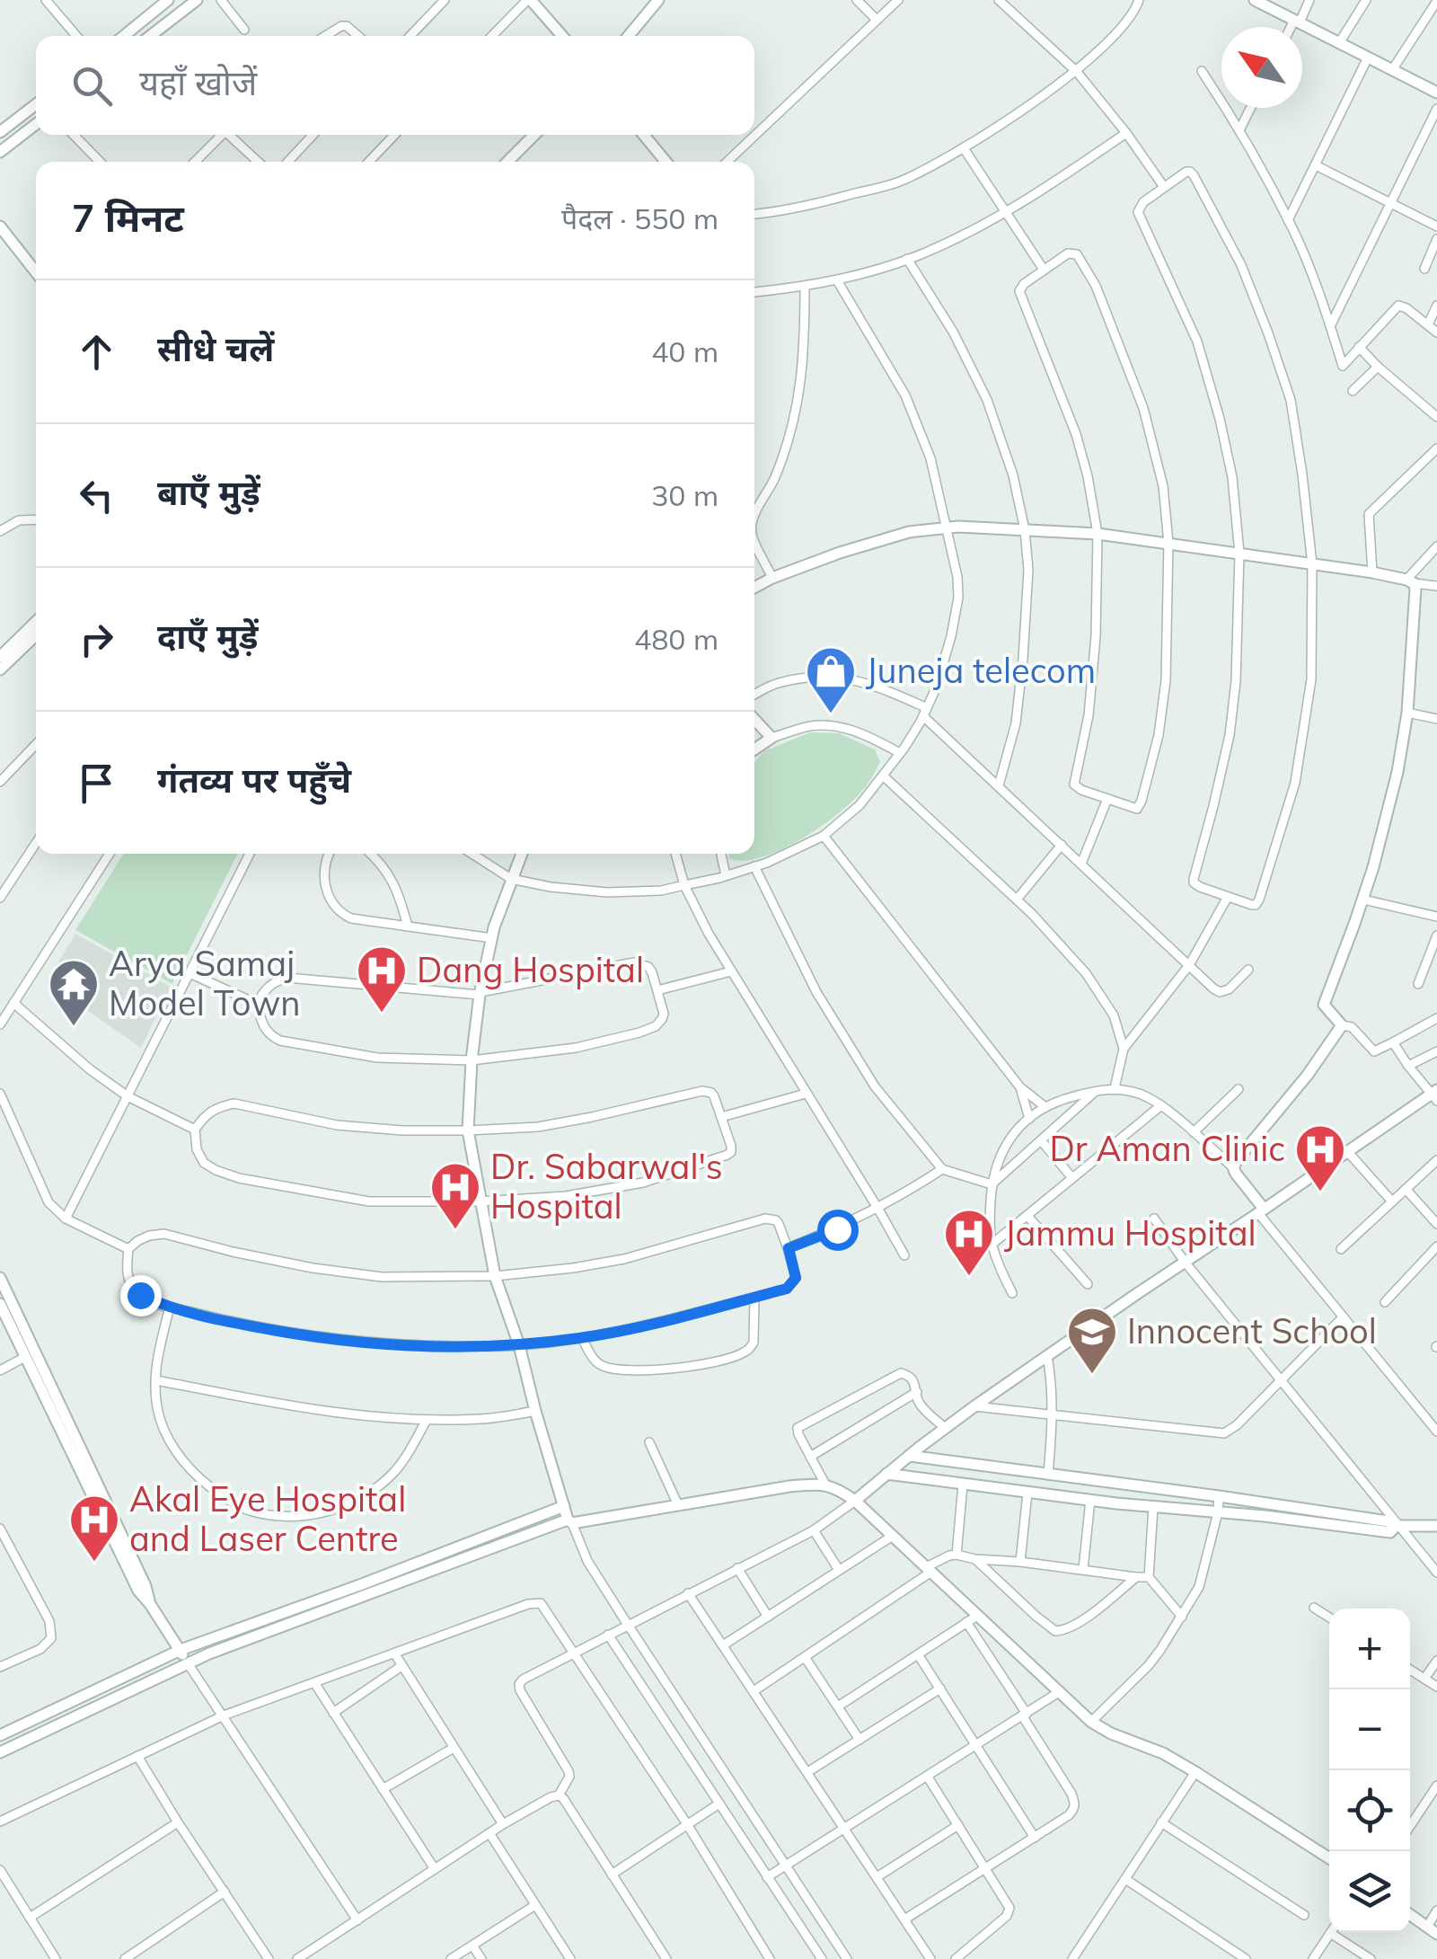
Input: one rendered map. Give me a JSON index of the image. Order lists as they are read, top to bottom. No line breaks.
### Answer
{"places":{"shop":["Juneja telecom"],"hospital":["Dang Hospital","Dr Aman Clinic","Dr. Sabarwal's Hospital","Jammu Hospital","Akal Eye Hospital and Laser Centre"],"temple":["Arya Samaj Model Town"],"school or university":["Innocent School"]},"north":"top left","page":{"search":"यहाँ खोजें","heading":["7 मिनट","पैदल · 550 m"],"list":[["सीधे चलें","40 m"],["बाएँ मुड़ें","30 m"],["दाएँ मुड़ें","480 m"],"गंतव्य पर पहुँचे"],"map_buttons":["+","−"]}}
